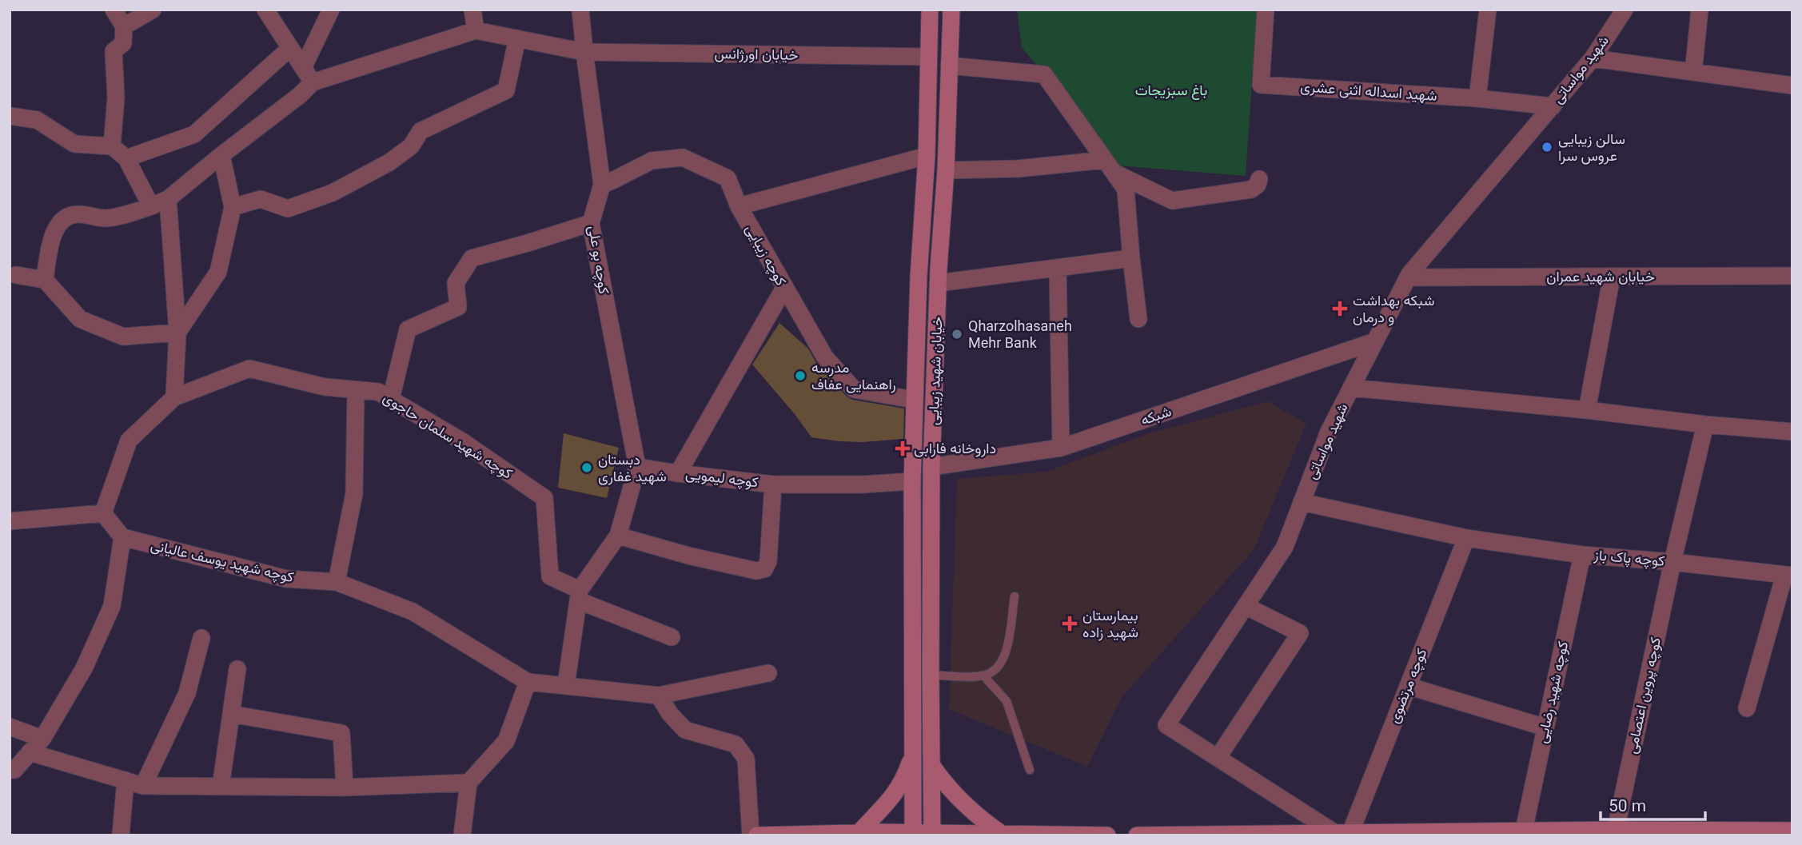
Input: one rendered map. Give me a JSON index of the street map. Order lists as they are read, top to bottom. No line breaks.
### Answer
{"streets":{"main road":["خیابان شهید زیبایی"],"street":["خیابان اورژانس","شهید مواساتی","شهید اسداله اثنی عشری","کوچه زیبایی","کوچه بو علی","خیابان شهید عمران","شبکه","کوچه شهید سلمان حاجوی","کوچه لیمویی","کوچه پاک باز","کوچه شهید یوسف عالیانی","کوچه مرتضوی","کوچه شهید رضایی","کوچه پروین اعتصامی"]},"crossings":[["خیابان اورژانس","کوچه بو علی"],["خیابان اورژانس","خیابان شهید زیبایی"],["شهید مواساتی","شهید اسداله اثنی عشری"],["شهید مواساتی","خیابان شهید عمران"],["شهید مواساتی","شبکه"],["شهید مواساتی","کوچه پاک باز"],["شهید مواساتی","کوچه مرتضوی"],["کوچه زیبایی","کوچه بو علی"],["کوچه زیبایی","خیابان شهید زیبایی"],["کوچه زیبایی","کوچه لیمویی"],["خیابان شهید زیبایی","شبکه"],["خیابان شهید زیبایی","کوچه لیمویی"],["کوچه پاک باز","کوچه مرتضوی"],["کوچه پاک باز","کوچه شهید رضایی"],["کوچه پاک باز","کوچه پروین اعتصامی"]],"parks":["باغ سبزیجات"],"places":{"other":["سالن زیبایی عروس سرا","Qharzolhasaneh Mehr Bank","مدرسه راهنمایی عفاف","دبستان شهید غفاری"],"health":["شبکه بهداشت و درمان","داروخانه فارابی","بیمارستان شهید زاده"]},"scale_bar":"50 m"}
